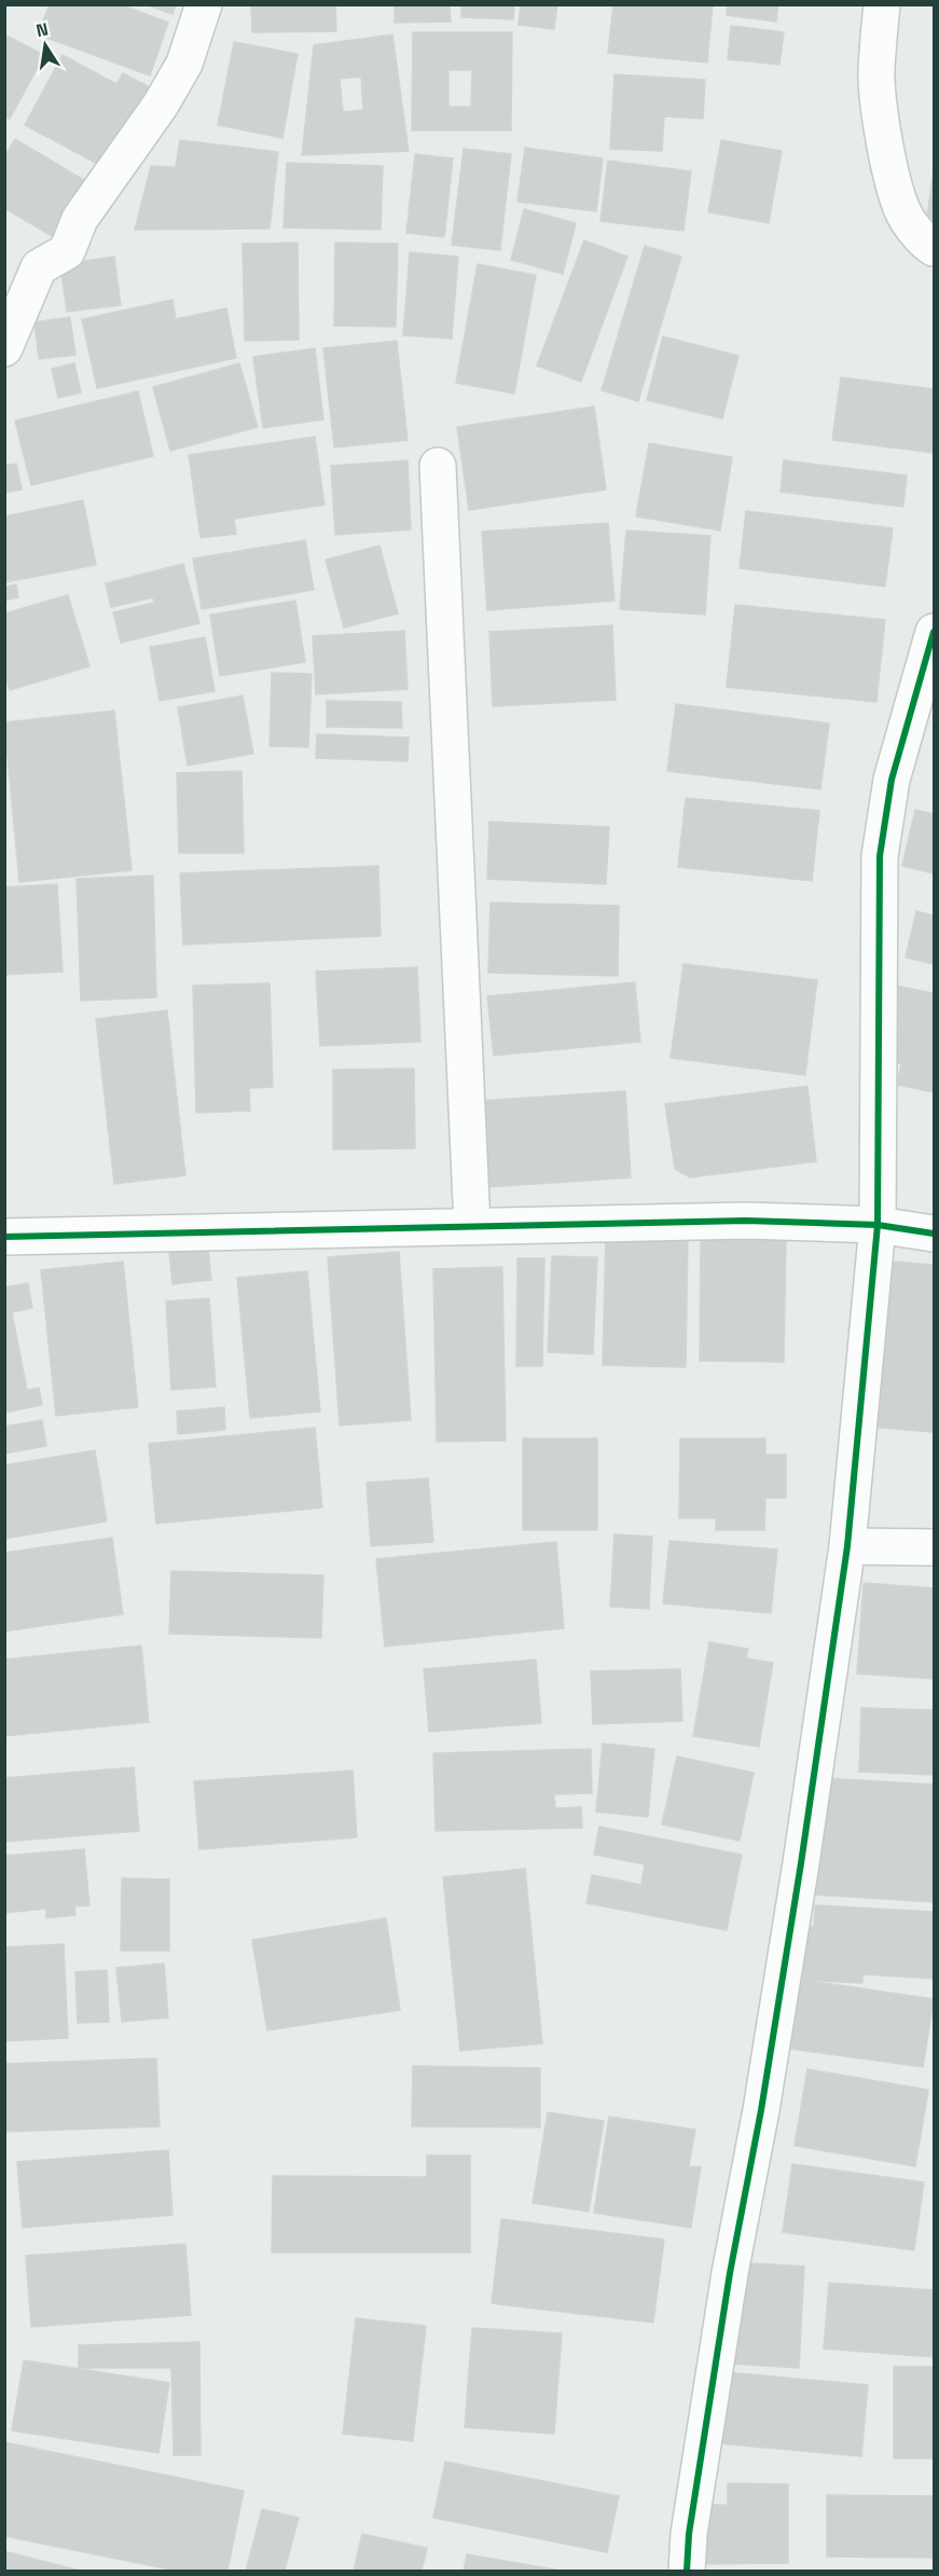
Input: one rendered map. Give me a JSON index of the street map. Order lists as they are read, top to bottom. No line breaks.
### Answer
{"north":"top"}
